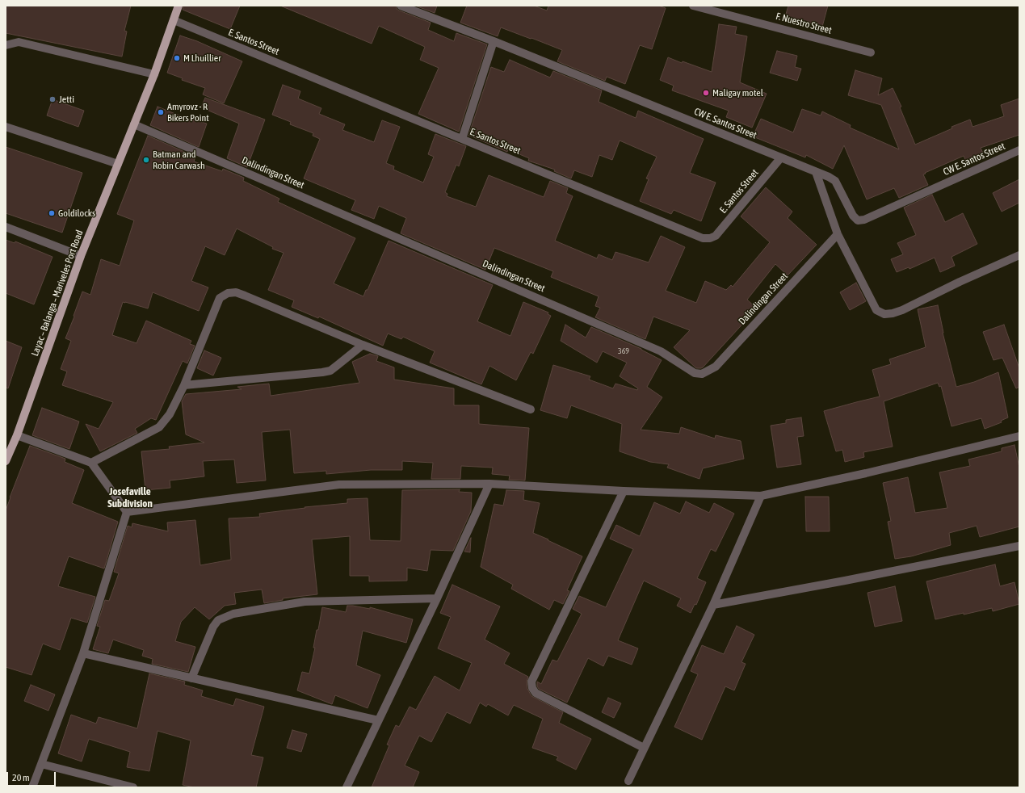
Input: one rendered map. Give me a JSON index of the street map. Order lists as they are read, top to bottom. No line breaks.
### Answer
{"streets":{"main road":["Layac – Balanga – Mariveles Port Road"],"street":["F. Nuestro Street","E. Santos Street","CW E. Santos Street","Dalindingan Street"]},"crossings":[["E. Santos Street","CW E. Santos Street"],["E. Santos Street","Layac – Balanga – Mariveles Port Road"],["Dalindingan Street","Layac – Balanga – Mariveles Port Road"]],"districts":["Josefaville Subdivision"],"places":["M Lhuillier","Maligay motel","Jetti","Amyrovz - R Bikers Point","Batman and Robin Carwash","Goldilocks"],"house_numbers":["369"],"scale_bar":"20 m"}
